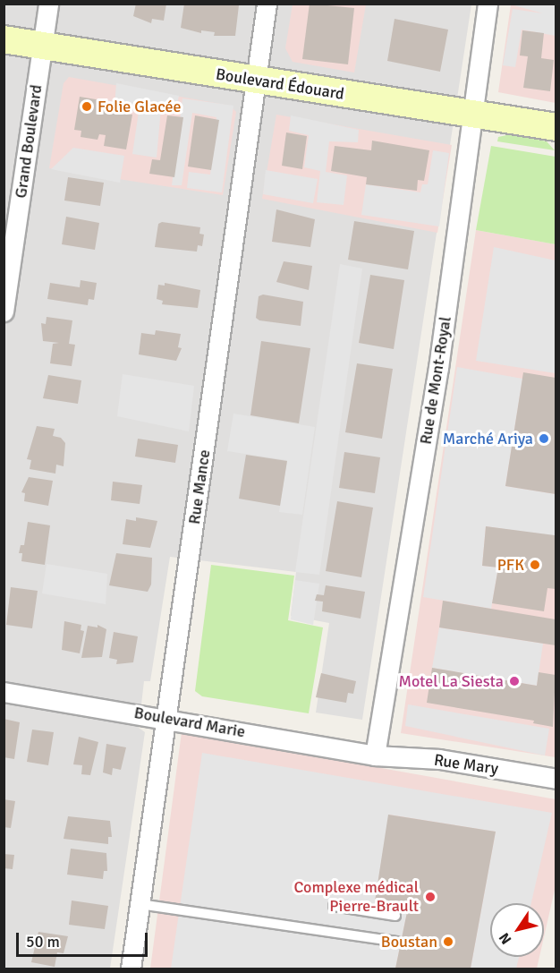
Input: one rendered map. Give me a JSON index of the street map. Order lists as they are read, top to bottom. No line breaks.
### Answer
{"streets":{"street":["Boulevard Édouard","Grand Boulevard","Rue de Mont-Royal","Rue Mance","Boulevard Marie","Rue Mary"]},"crossings":[["Boulevard Édouard","Grand Boulevard"],["Boulevard Édouard","Rue de Mont-Royal"],["Boulevard Édouard","Rue Mance"],["Rue de Mont-Royal","Boulevard Marie"],["Rue de Mont-Royal","Rue Mary"],["Rue Mance","Boulevard Marie"],["Boulevard Marie","Rue Mary"]],"places":["Folie Glacée","Marché Ariya","PFK","Motel La Siesta","Complexe médical Pierre-Brault","Boustan"],"scale_bar":"50 m","north":"bottom left"}
